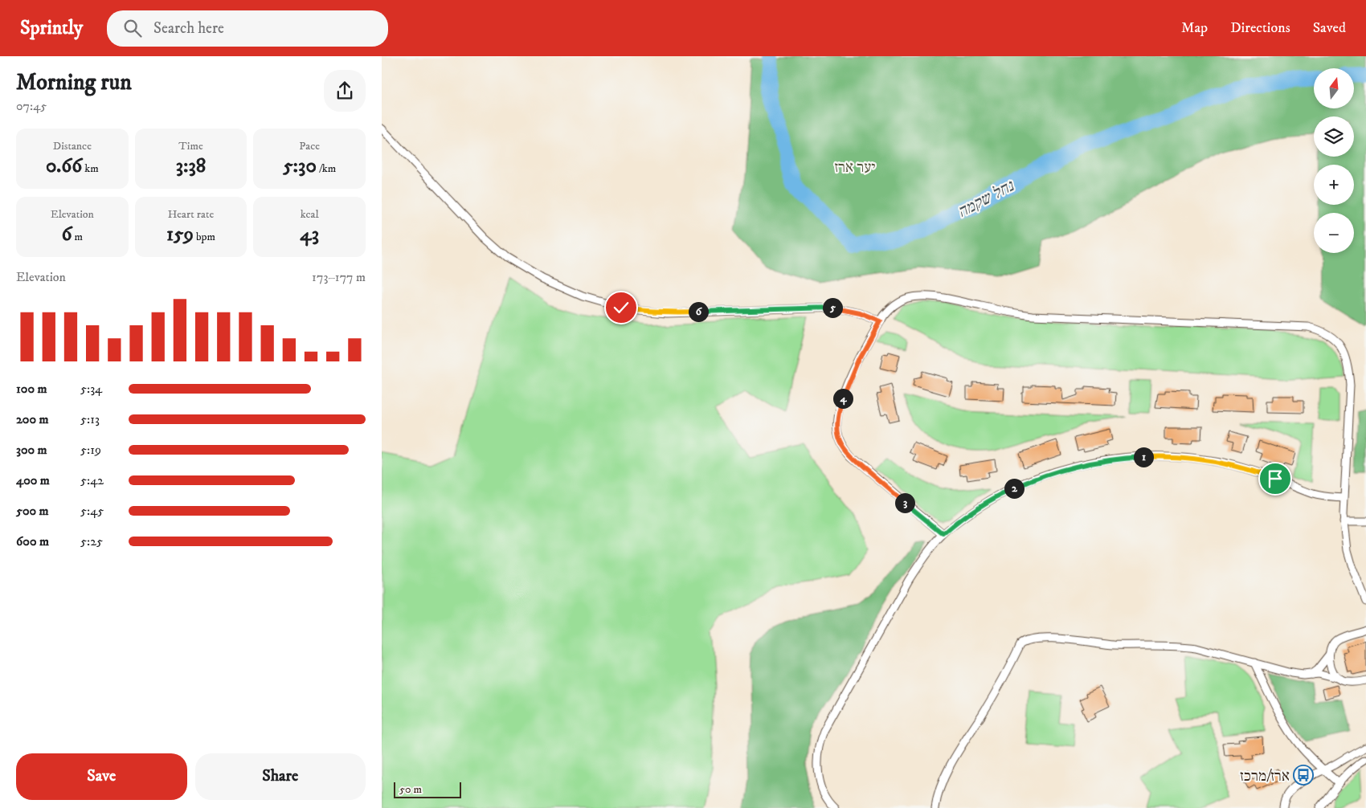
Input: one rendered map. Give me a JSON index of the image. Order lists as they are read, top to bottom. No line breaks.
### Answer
{"water":["נחל שקמה"],"parks":["יער ארז"],"places":{"bus stop":["ארז/מרכז"]},"scale_bar":"50 m","north":"top","page":{"header":"Sprintly","search":"Search here","nav":["Map","Directions","Saved"],"heading":["Morning run","07:45"],"map_buttons":["+","−"],"stats":[["Distance","0.66 km"],["Time","3:38"],["Pace","5:30 /km"],["Elevation","6 m"],["Heart rate","159 bpm"],["kcal","43"]],"chart":["Elevation","173–177 m"],"pins":["5","6","4","1","2","3"],"list":[{"name":"100 m","note":"5:34"},{"name":"200 m","note":"5:13"},{"name":"300 m","note":"5:19"},{"name":"400 m","note":"5:42"},{"name":"500 m","note":"5:45"},{"name":"600 m","note":"5:25"}],"buttons":["Save","Share"],"scale":"50 m"}}
